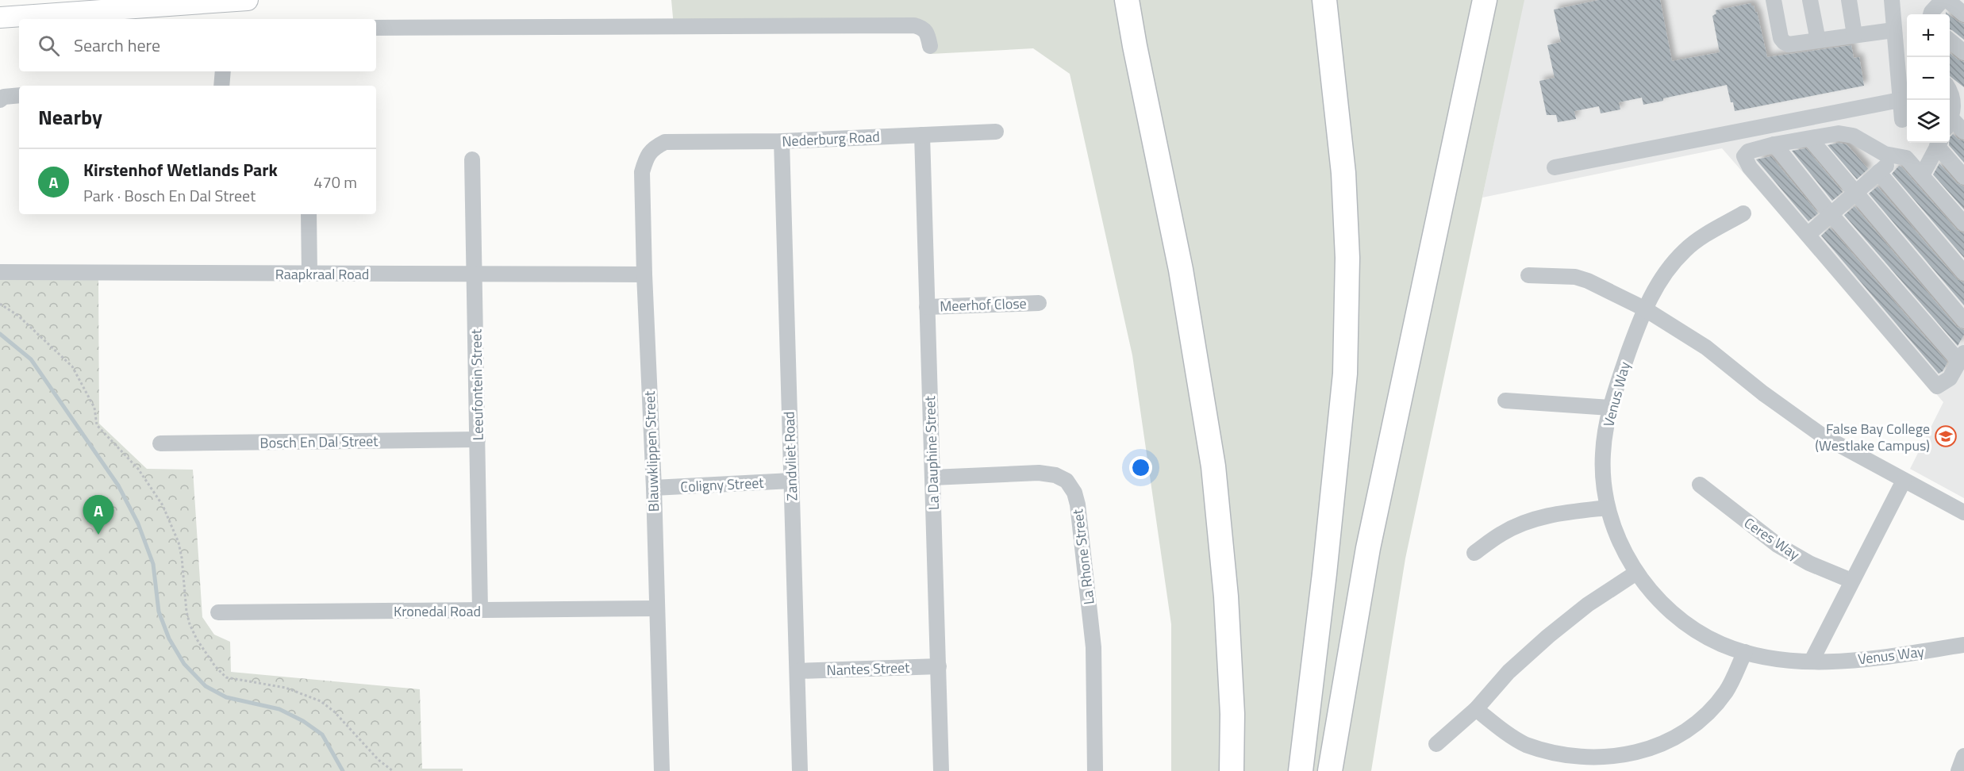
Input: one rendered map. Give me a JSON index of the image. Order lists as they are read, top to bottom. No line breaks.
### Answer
{"streets":{"street":["Nederburg Road","Raapkraal Road","Meerhof Close","Leeufontein Street","Venus Way","Bosch En Dal Street","Blauwklippen Street","La Dauphine Street","Zandvliet Road","Coligny Street","Ceres Way","La Rhone Street","Kronedal Road","Nantes Street"]},"crossings":[["Nederburg Road","Blauwklippen Street"],["Nederburg Road","La Dauphine Street"],["Nederburg Road","Zandvliet Road"],["Raapkraal Road","Leeufontein Street"],["Raapkraal Road","Blauwklippen Street"],["Meerhof Close","La Dauphine Street"],["Leeufontein Street","Bosch En Dal Street"],["Leeufontein Street","Kronedal Road"],["Blauwklippen Street","Coligny Street"],["Blauwklippen Street","Kronedal Road"],["La Dauphine Street","La Rhone Street"],["La Dauphine Street","Nantes Street"],["Zandvliet Road","Coligny Street"],["Zandvliet Road","Nantes Street"]],"places":{"school or university":["False Bay College (Westlake Campus)"]},"page":{"map_buttons":["+","−"],"search":"Search here","heading":"Nearby","list":[{"mark":"A","name":"Kirstenhof Wetlands Park","note":"Park · Bosch En Dal Street","value":"470 m"}],"pins":"A"}}
